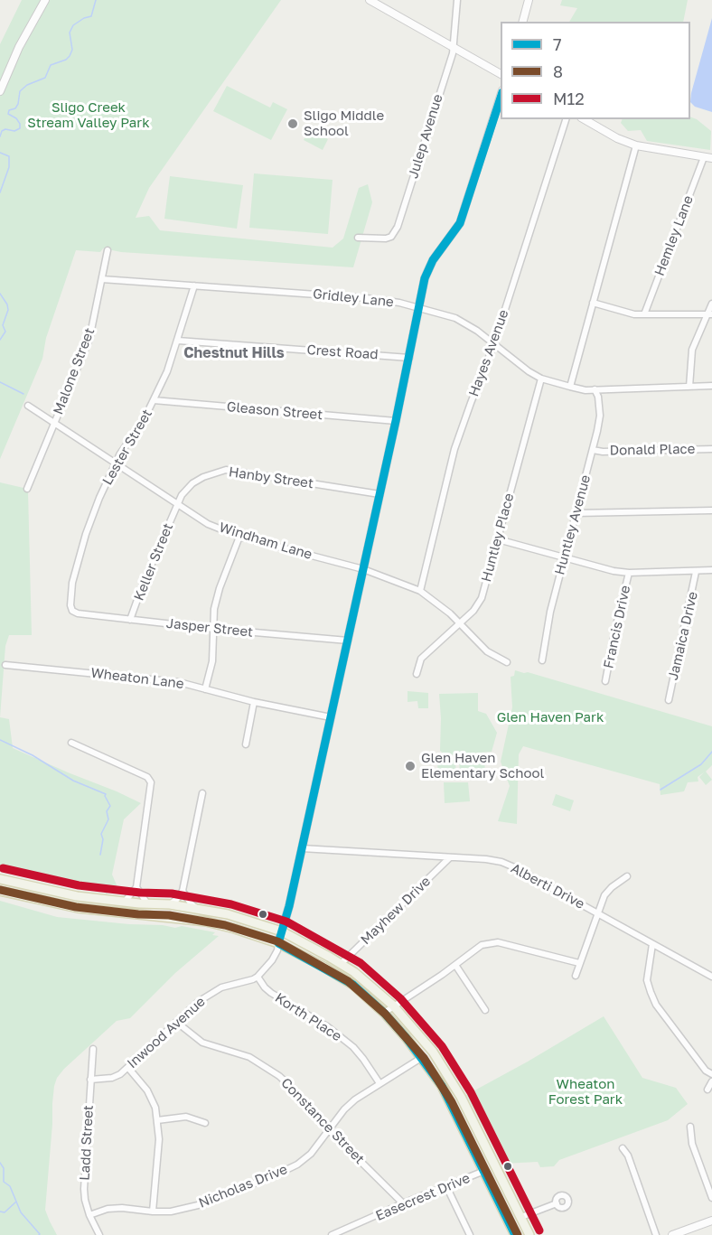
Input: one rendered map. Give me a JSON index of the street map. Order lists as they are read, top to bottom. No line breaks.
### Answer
{"streets":{"street":["Julep Avenue","Hemley Lane","Gridley Lane","Crest Road","Hayes Avenue","Malone Street","Gleason Street","Lester Street","Donald Place","Hanby Street","Huntley Avenue","Huntley Place","Windham Lane","Keller Street","Francis Drive","Jasper Street","Jamaica Drive","Wheaton Lane","Alberti Drive","Mayhew Drive","Korth Place","Inwood Avenue","Constance Street","Ladd Street","Nicholas Drive","Easecrest Drive"]},"crossings":[["Gridley Lane","Hayes Avenue"],["Gridley Lane","Malone Street"],["Gridley Lane","Lester Street"],["Gridley Lane","Huntley Avenue"],["Gridley Lane","Huntley Place"],["Crest Road","Lester Street"],["Hayes Avenue","Windham Lane"],["Malone Street","Windham Lane"],["Gleason Street","Lester Street"],["Lester Street","Windham Lane"],["Lester Street","Jasper Street"],["Donald Place","Huntley Avenue"],["Hanby Street","Windham Lane"],["Hanby Street","Keller Street"],["Huntley Place","Windham Lane"],["Windham Lane","Keller Street"],["Keller Street","Jasper Street"],["Alberti Drive","Mayhew Drive"],["Korth Place","Inwood Avenue"],["Korth Place","Nicholas Drive"],["Inwood Avenue","Constance Street"],["Inwood Avenue","Ladd Street"],["Constance Street","Nicholas Drive"],["Constance Street","Easecrest Drive"],["Ladd Street","Nicholas Drive"]],"districts":["Chestnut Hills"],"parks":["Sligo Creek Stream Valley Park","Glen Haven Park","Wheaton Forest Park"],"places":["Sligo Middle School","Glen Haven Elementary School"],"lines":["transit line 7","transit line M12","transit line 8"],"legend":["7","8","M12"]}
